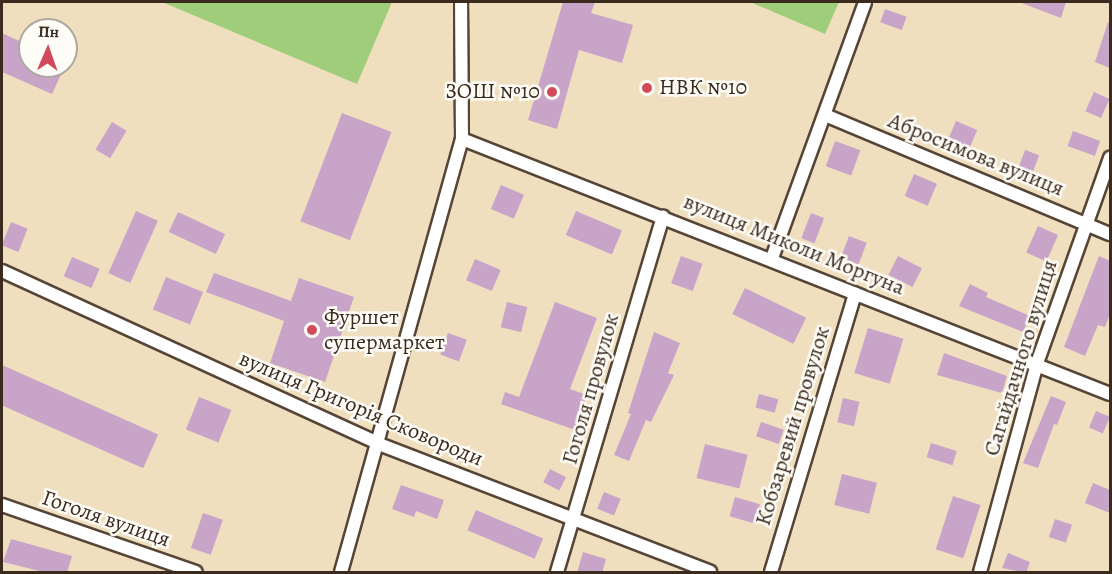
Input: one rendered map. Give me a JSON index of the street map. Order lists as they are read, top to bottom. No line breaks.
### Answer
{"streets":{"street":["Абросимова вулиця","вулиця Миколи Моргуна","Сагайдачного вулиця","Гоголя провулок","вулиця Григорія Сковороди","Кобзаревий провулок","Гоголя вулиця"]},"crossings":[["Абросимова вулиця","Сагайдачного вулиця"],["вулиця Миколи Моргуна","Сагайдачного вулиця"],["вулиця Миколи Моргуна","Гоголя провулок"],["вулиця Миколи Моргуна","Кобзаревий провулок"],["Гоголя провулок","вулиця Григорія Сковороди"]],"places":["НВК №10","ЗОШ №10","Фуршет супермаркет"],"north":"top"}
